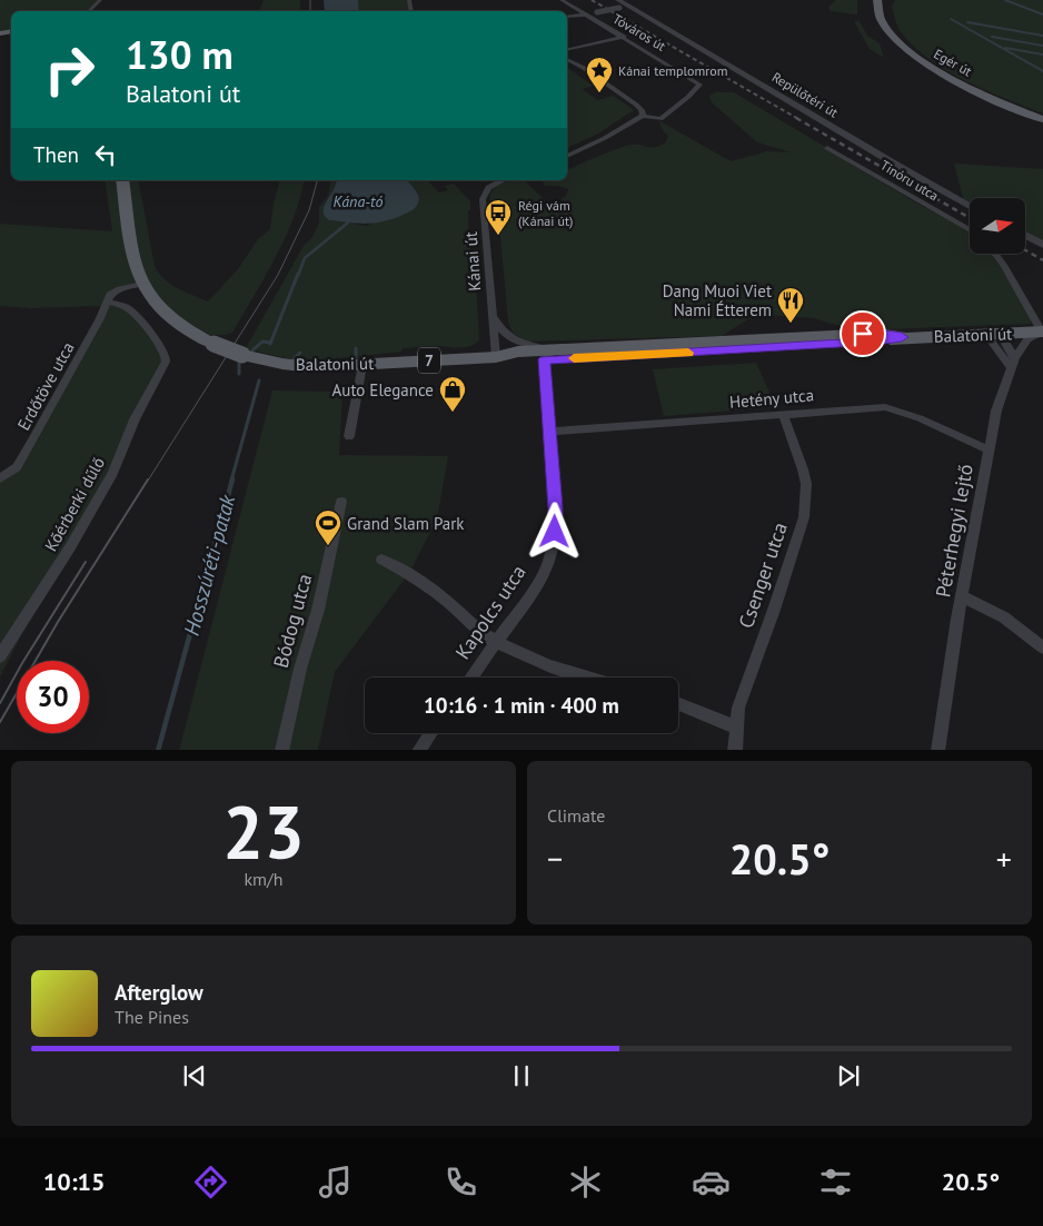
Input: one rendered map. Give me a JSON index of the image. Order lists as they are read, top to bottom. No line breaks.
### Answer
{"streets":{"main road":["Egér út","Balatoni út","7"],"street":["Tóváros út","Repülőtéri út","Tinóru utca","Kánai út","Erdőtöve utca","Hetény utca","Kőérberki dűlő","Péterhegyi lejtő","Csenger utca","Kapolcs utca","Bódog utca"]},"crossings":[["Kánai út","Balatoni út"],["Balatoni út","Péterhegyi lejtő"],["Balatoni út","Kapolcs utca"],["Erdőtöve utca","Kőérberki dűlő"],["Hetény utca","Péterhegyi lejtő"],["Hetény utca","Csenger utca"],["Hetény utca","Kapolcs utca"]],"water":["Kána-tó","Hosszúréti-patak"],"places":{"place":["Kánai templomrom"],"bus stop":["Régi vám (Kánai út)"],"restaurant":["Dang Muoi Viet Nami Étterem"],"shop":["Auto Elegance"],"sports":["Grand Slam Park"]},"north":"right","page":{"turn":["130 m","Balatoni út"],"then":"Then","limit":"30","trip":"10:16 · 1 min · 400 m","tile":[["23","km/h"],"Climate"],"heat":["−","20.5°","+"],"song":["Afterglow","The Pines"],"tabs":["10:15","20.5°"]}}
